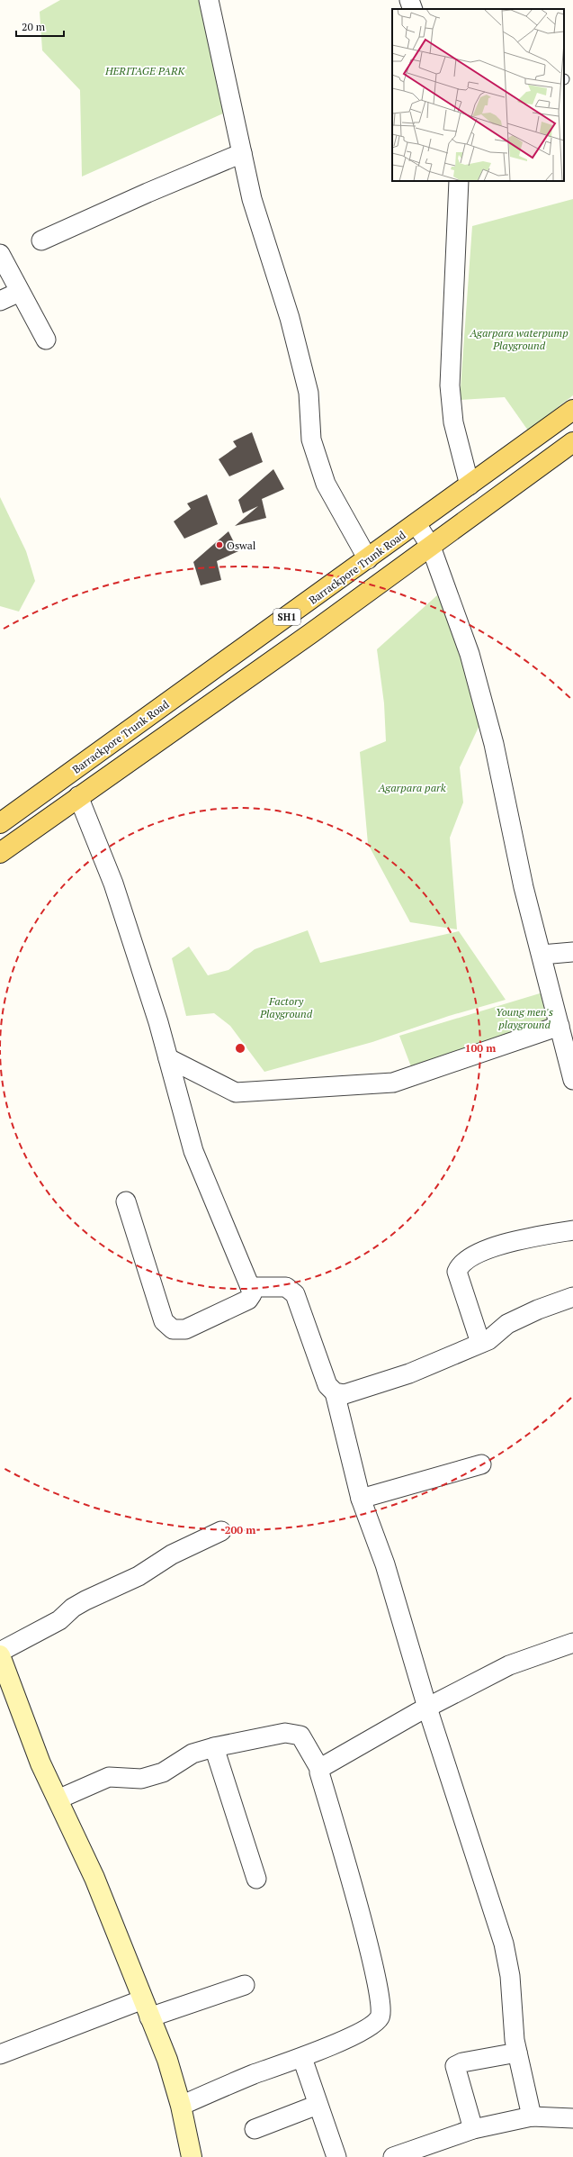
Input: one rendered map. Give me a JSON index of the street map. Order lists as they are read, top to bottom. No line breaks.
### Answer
{"streets":{"main road":["Barrackpore Trunk Road","SH1"]},"parks":["HERITAGE PARK","Agarpara waterpump Playground","Agarpara park","Factory Playground","Young men's playground"],"places":["Oswal"],"scale_bar":"20 m","rings":["100 m","200 m"]}
